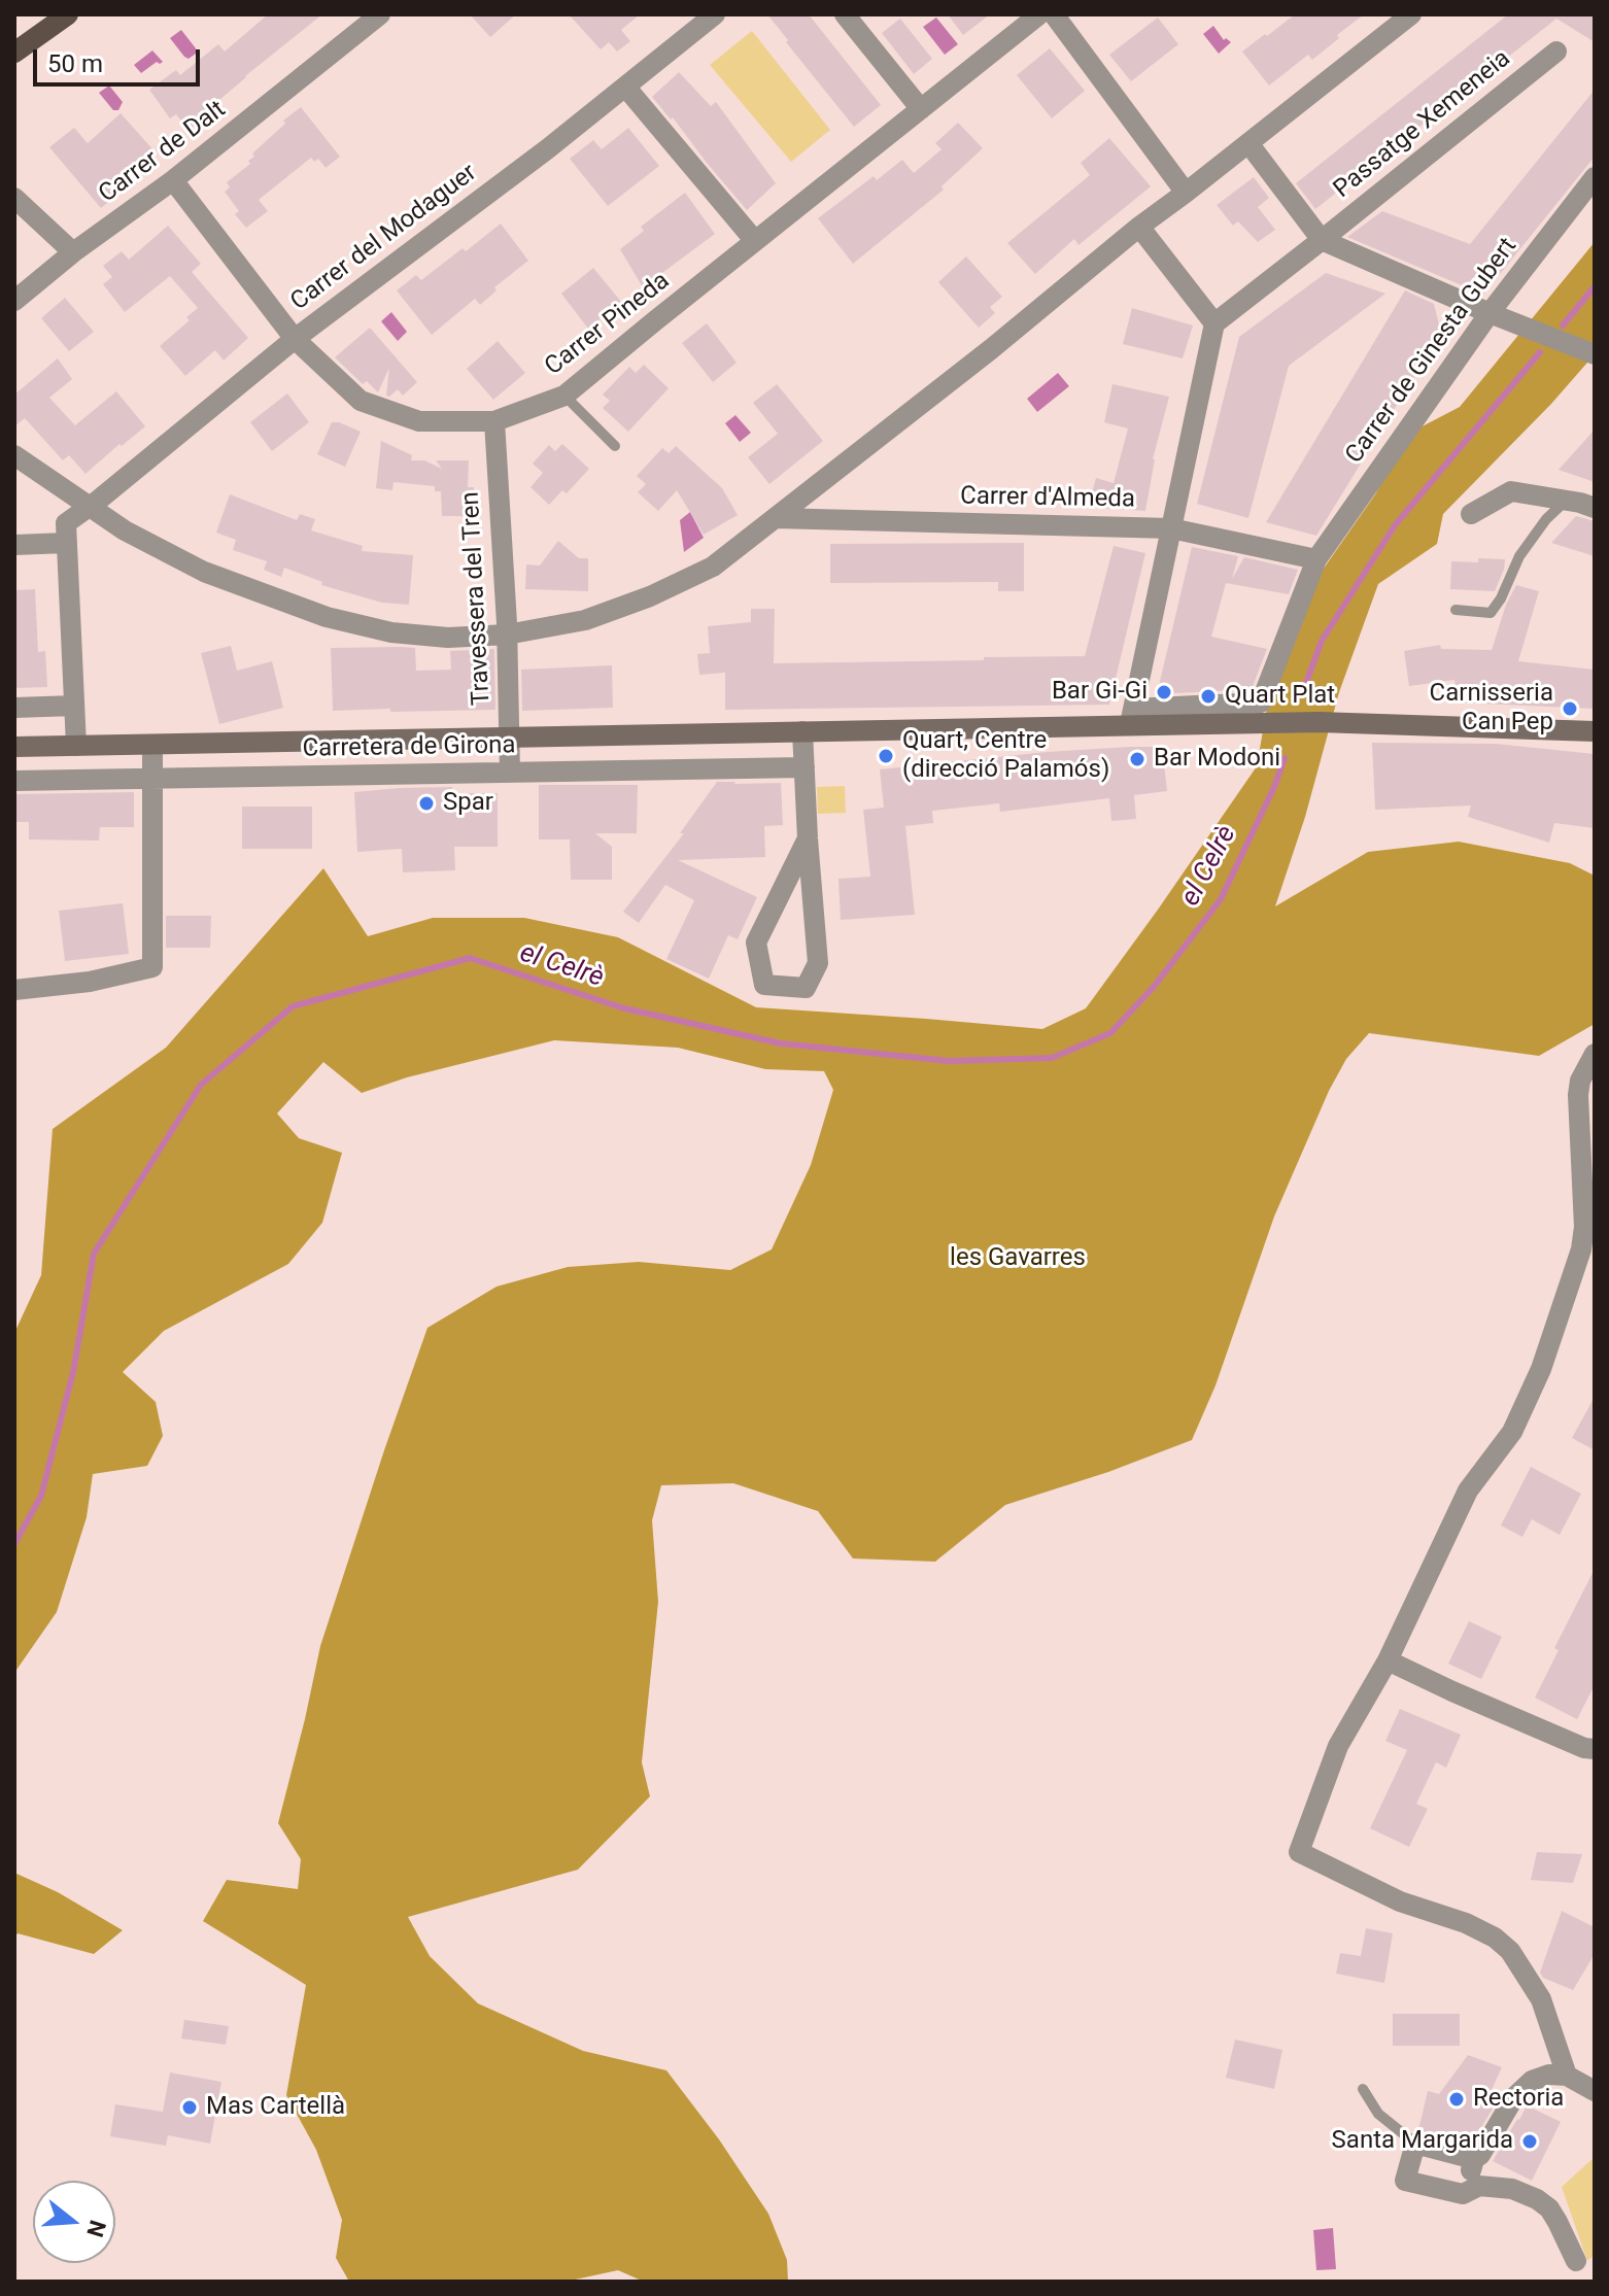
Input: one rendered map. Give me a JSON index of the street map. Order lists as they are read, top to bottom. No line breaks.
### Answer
{"streets":{"street":["Passatge Xemeneia","Carrer de Dalt","Carrer del Modaguer","Carrer Pineda","Carrer de Ginesta Gubert","Carrer d'Almeda","Travessera del Tren","Carretera de Girona"]},"crossings":[["Carrer de Dalt","Carrer Pineda"],["Carrer del Modaguer","Carrer Pineda"],["Carrer Pineda","Travessera del Tren"],["Carrer de Ginesta Gubert","Carrer d'Almeda"],["Travessera del Tren","Carretera de Girona"]],"water":["el Celrè"],"parks":["les Gavarres"],"places":["Bar Gi-Gi","Quart Plat","Carnisseria Can Pep","Quart, Centre (direcció Palamós)","Bar Modoni","Spar","Rectoria","Mas Cartellà","Santa Margarida"],"scale_bar":"50 m","north":"right"}
